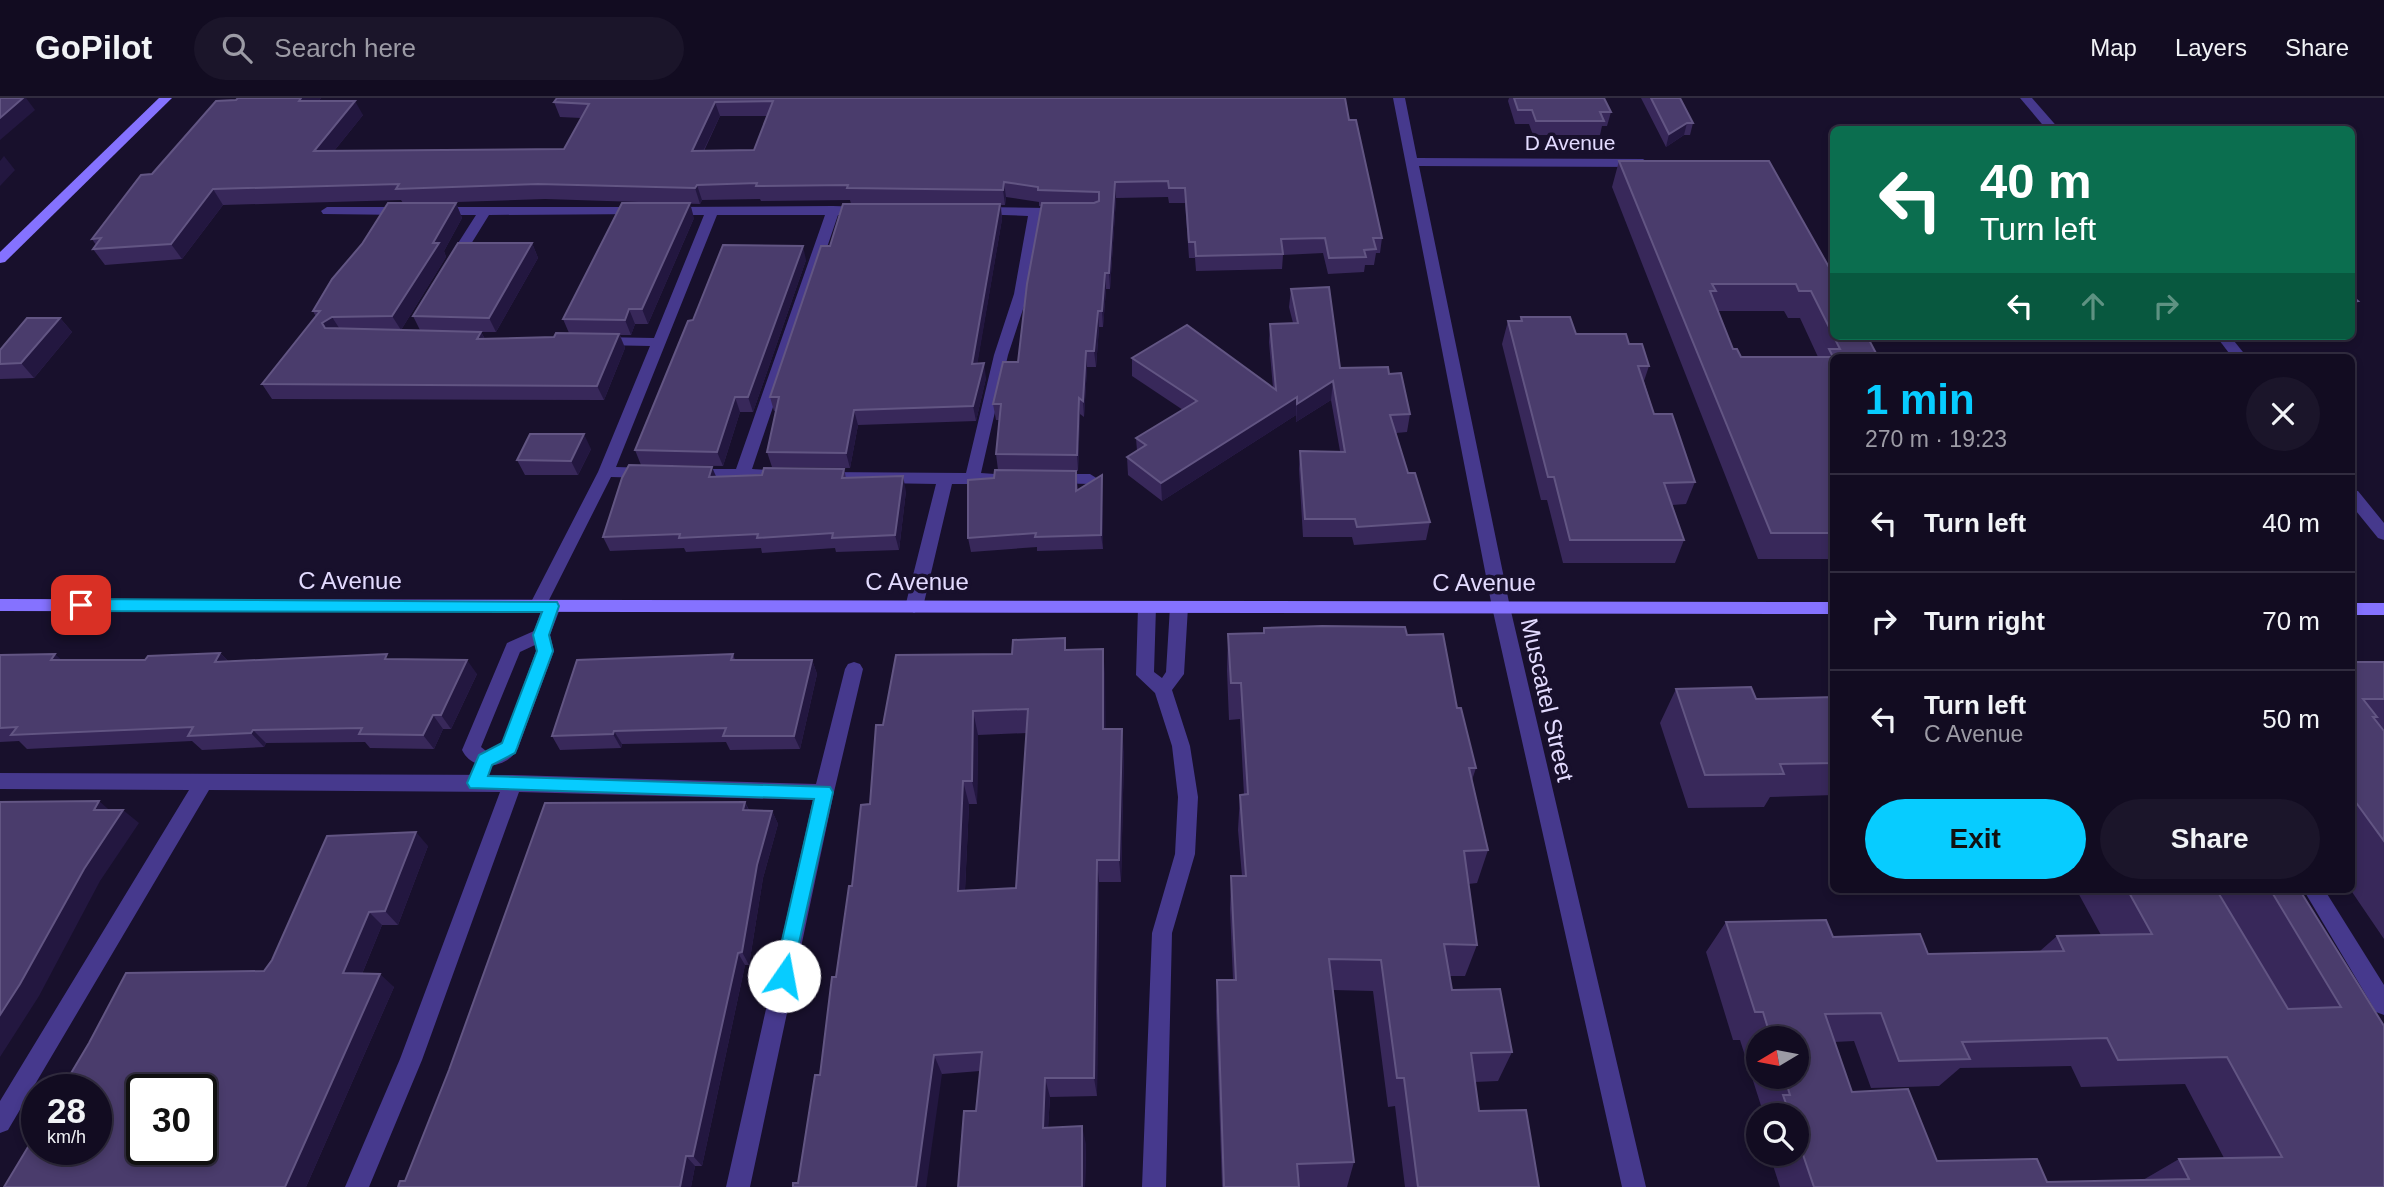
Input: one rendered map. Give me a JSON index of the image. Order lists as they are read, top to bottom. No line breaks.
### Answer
{"streets":{"street":["D Avenue","C Avenue","Muscatel Street"]},"crossings":[["D Avenue","Muscatel Street"],["C Avenue","Muscatel Street"]],"north":"left","page":{"header":"GoPilot","search":"Search here","nav":["Map","Layers","Share"],"turn":["40 m","Turn left"],"heading":["1 min","270 m · 19:23"],"list":[{"name":"Turn left","value":"40 m"},{"name":"Turn right","value":"70 m"},{"name":"Turn left","note":"C Avenue","value":"50 m"}],"buttons":["Exit","Share"],"speed":"28 km/h","limit":"30"}}
